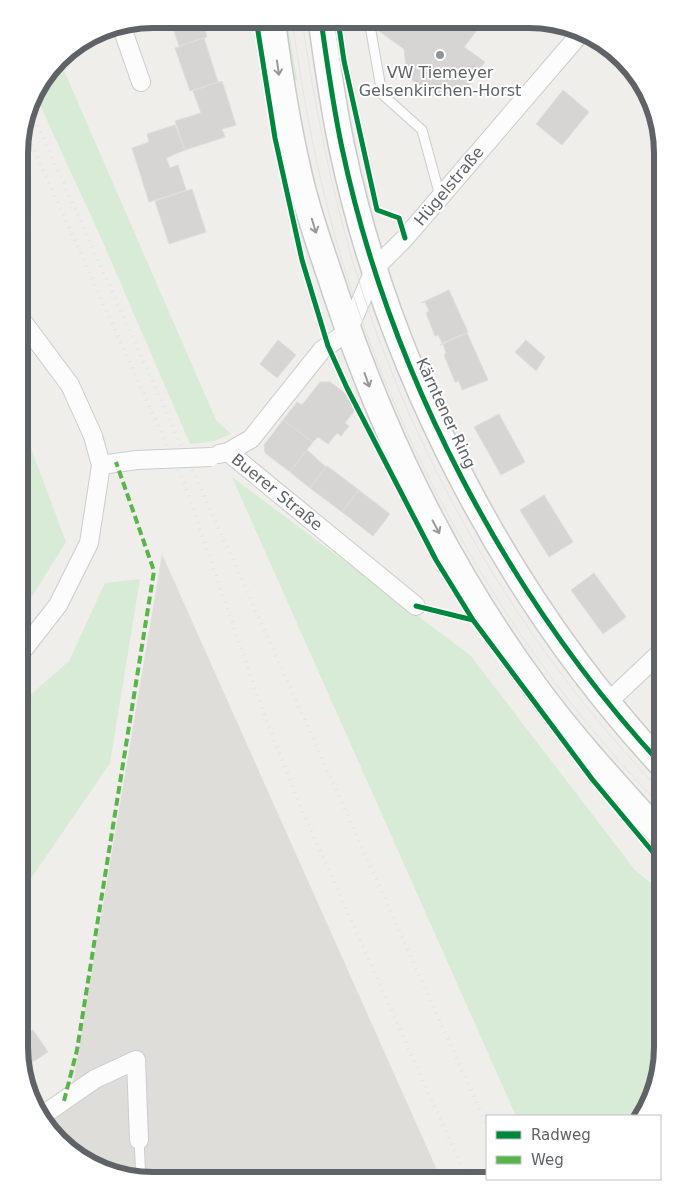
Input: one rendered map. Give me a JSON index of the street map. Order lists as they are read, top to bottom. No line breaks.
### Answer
{"streets":{"main road":["Kärntener Ring"],"street":["Hügelstraße","Buerer Straße"]},"crossings":[["Hügelstraße","Kärntener Ring"]],"places":["VW Tiemeyer Gelsenkirchen-Horst"],"legend":["Radweg","Weg"]}
